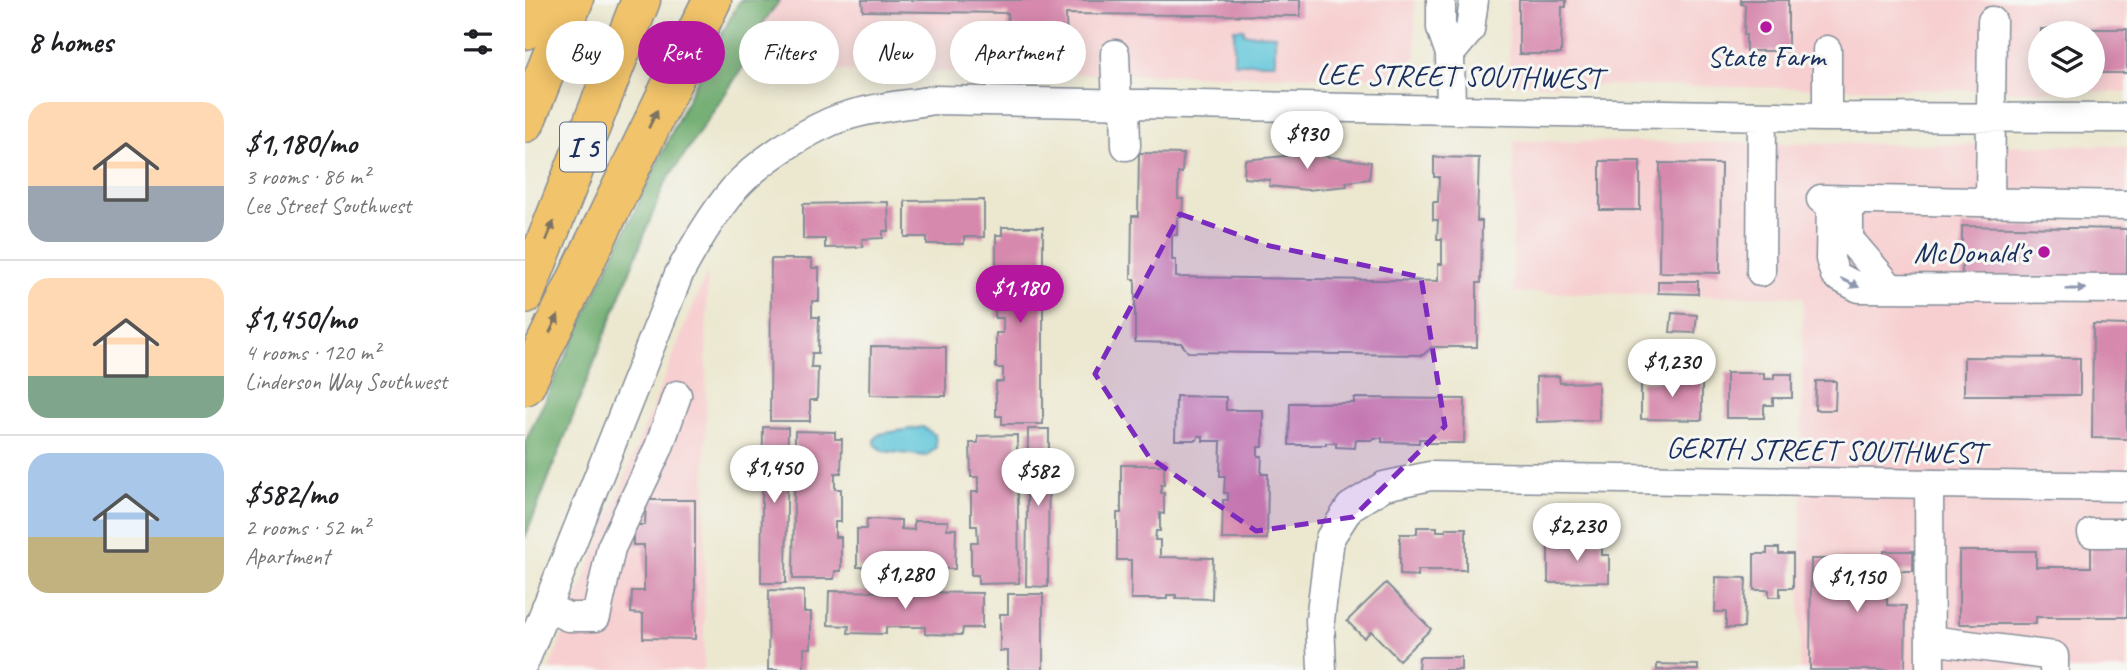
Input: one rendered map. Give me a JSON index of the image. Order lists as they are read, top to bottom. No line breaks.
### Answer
{"streets":{"highway":["I 5"],"street":["LEE STREET SOUTHWEST","GERTH STREET SOUTHWEST"]},"places":["State Farm","McDonald's"],"page":{"heading":"8 homes","chip":["Buy","Rent","Filters","New","Apartment"],"list":[{"name":"$1,180/mo","note":"3 rooms · 86 m² · Lee Street Southwest"},{"name":"$1,450/mo","note":"4 rooms · 120 m² · Linderson Way Southwest"},{"name":"$582/mo","note":"2 rooms · 52 m² · Apartment"}],"price":["$930","$1,180","$1,230","$1,450","$582","$2,230","$1,280","$1,150"]}}
